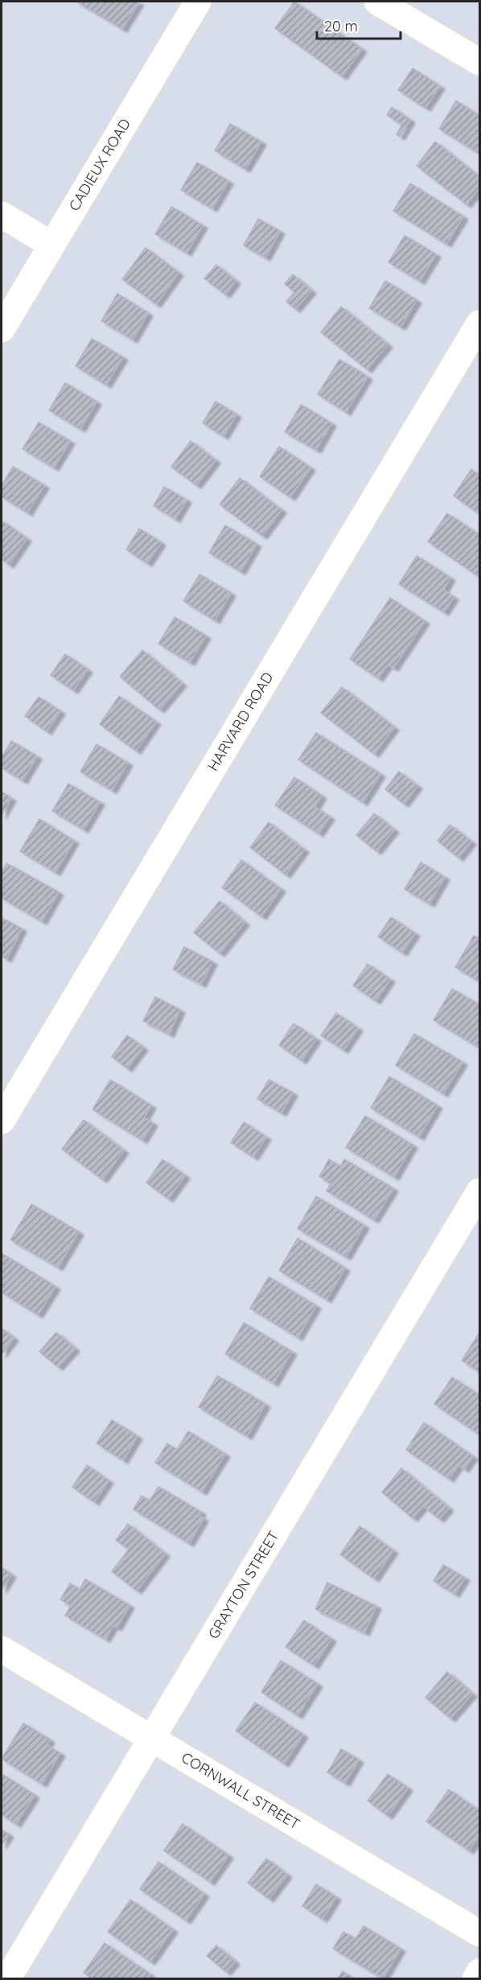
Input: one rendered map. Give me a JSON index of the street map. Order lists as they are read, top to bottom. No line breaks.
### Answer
{"streets":{"street":["CADIEUX ROAD","HARVARD ROAD","GRAYTON STREET","CORNWALL STREET"]},"crossings":[["GRAYTON STREET","CORNWALL STREET"]],"scale_bar":"20 m"}
